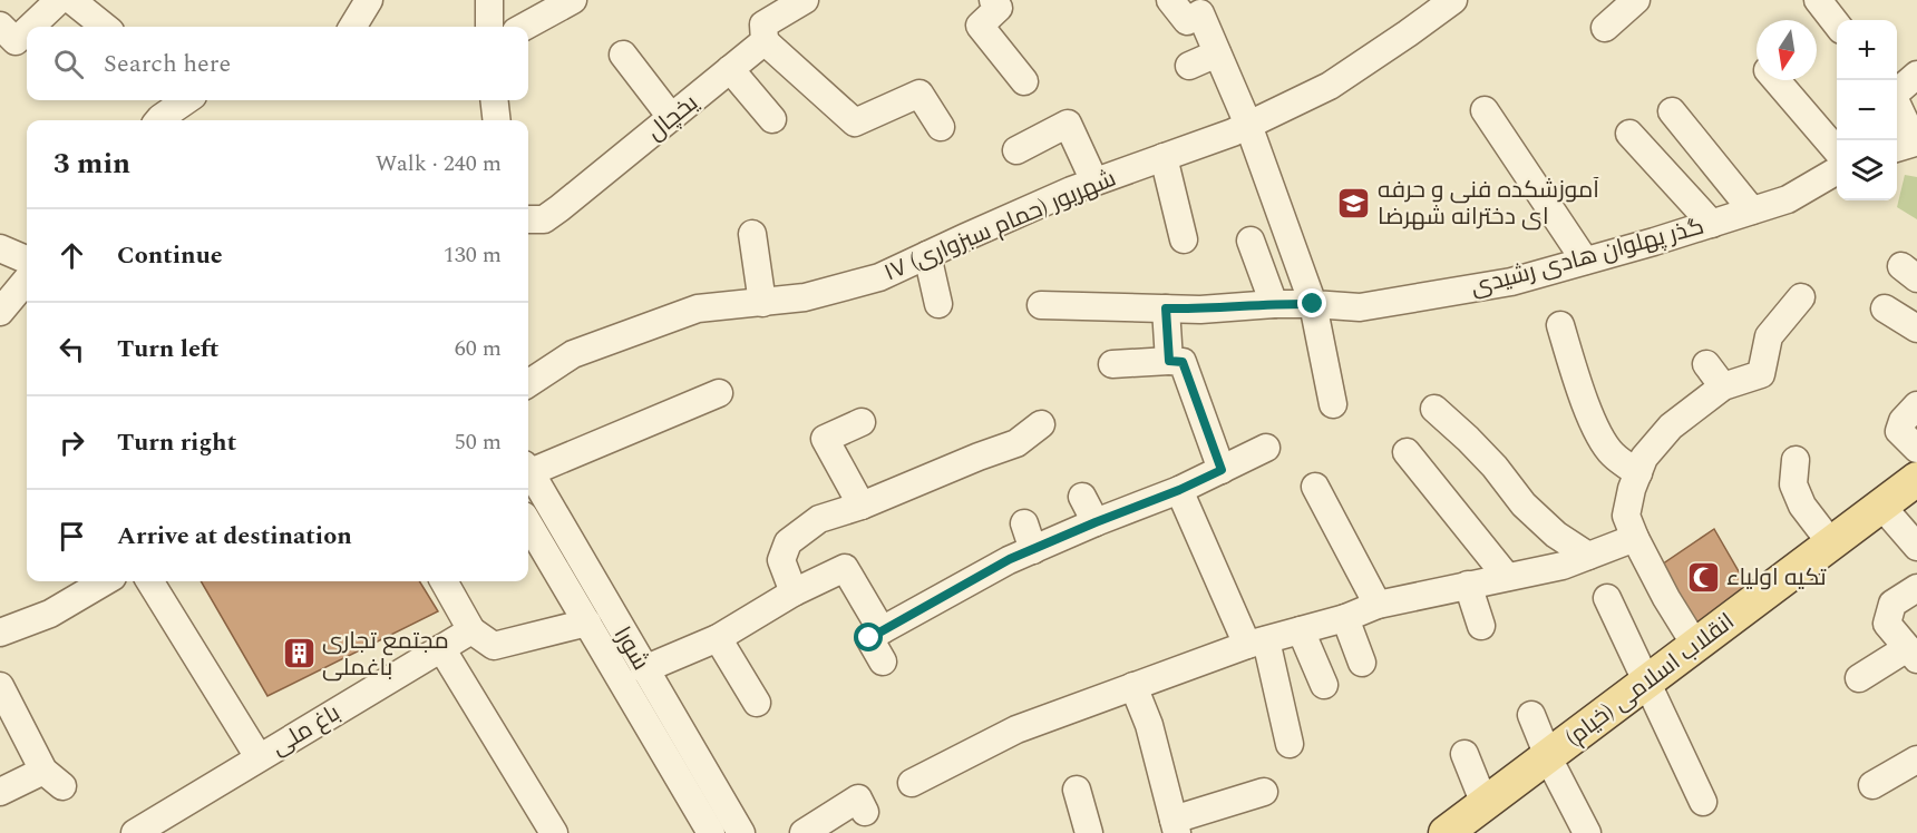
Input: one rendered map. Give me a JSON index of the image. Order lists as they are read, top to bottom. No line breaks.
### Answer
{"streets":{"main road":["انقلاب اسلامی (خیام)"],"street":["یخچال","۱۷ شهریور (حمام سبزواری)","گذر پهلوان هادی رشیدی","شورا","باغ ملی"]},"places":{"school or university":["آموزشکده فنی و حرفه ای دخترانه شهرضا"],"mosque":["تکیه اولیاء"],"building":["مجتمع تجاری باغملی"]},"north":"bottom","page":{"map_buttons":["+","−"],"search":"Search here","heading":["3 min","Walk · 240 m"],"list":[["Continue","130 m"],["Turn left","60 m"],["Turn right","50 m"],"Arrive at destination"]}}
